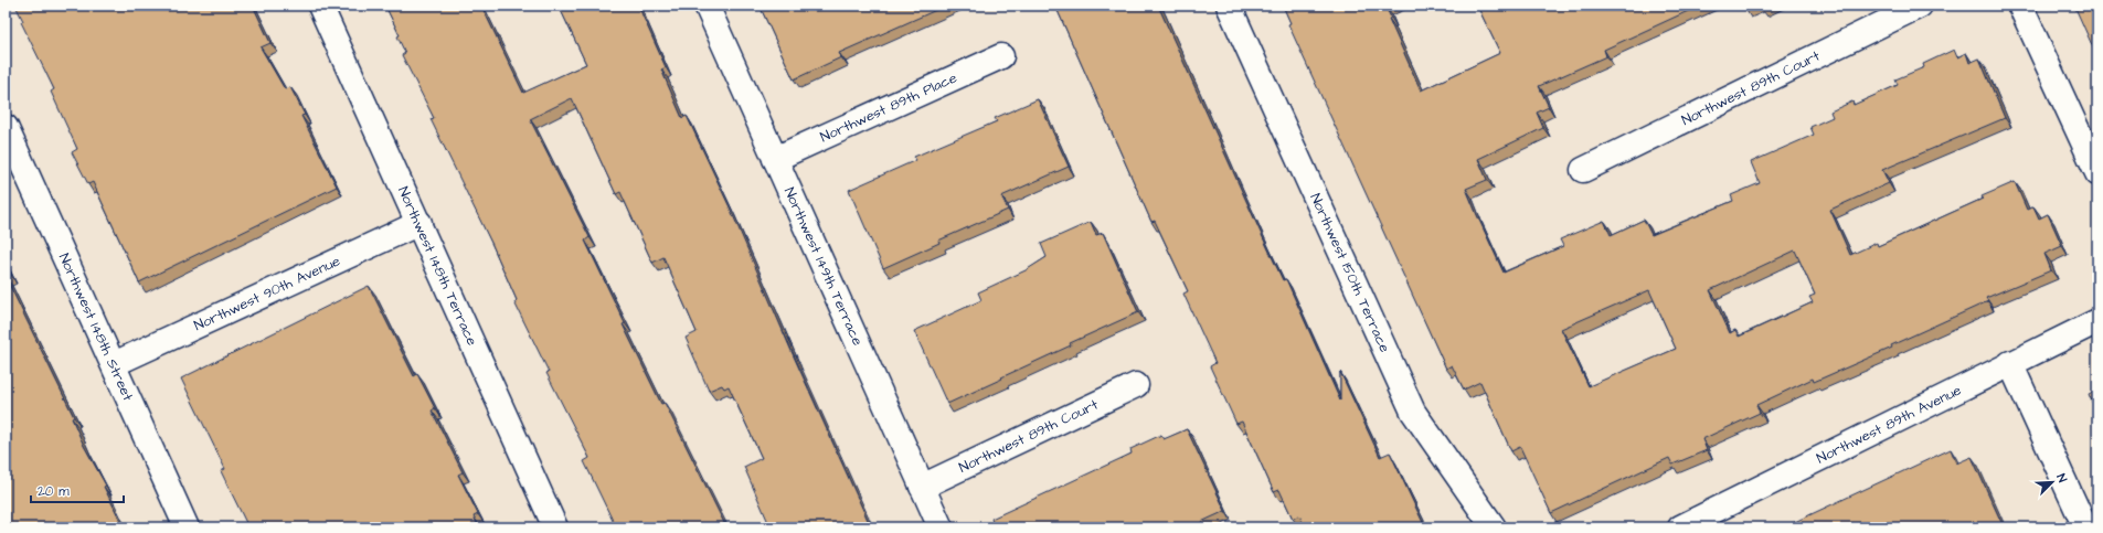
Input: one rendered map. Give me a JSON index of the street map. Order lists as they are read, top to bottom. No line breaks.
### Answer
{"streets":{"street":["Northwest 89th Court","Northwest 89th Place","Northwest 148th Terrace","Northwest 149th Terrace","Northwest 150th Terrace","Northwest 90th Avenue","Northwest 148th Street","Northwest 89th Avenue"]},"crossings":[["Northwest 89th Court","Northwest 149th Terrace"],["Northwest 89th Place","Northwest 149th Terrace"],["Northwest 148th Terrace","Northwest 90th Avenue"],["Northwest 90th Avenue","Northwest 148th Street"]],"scale_bar":"20 m","north":"top right"}
